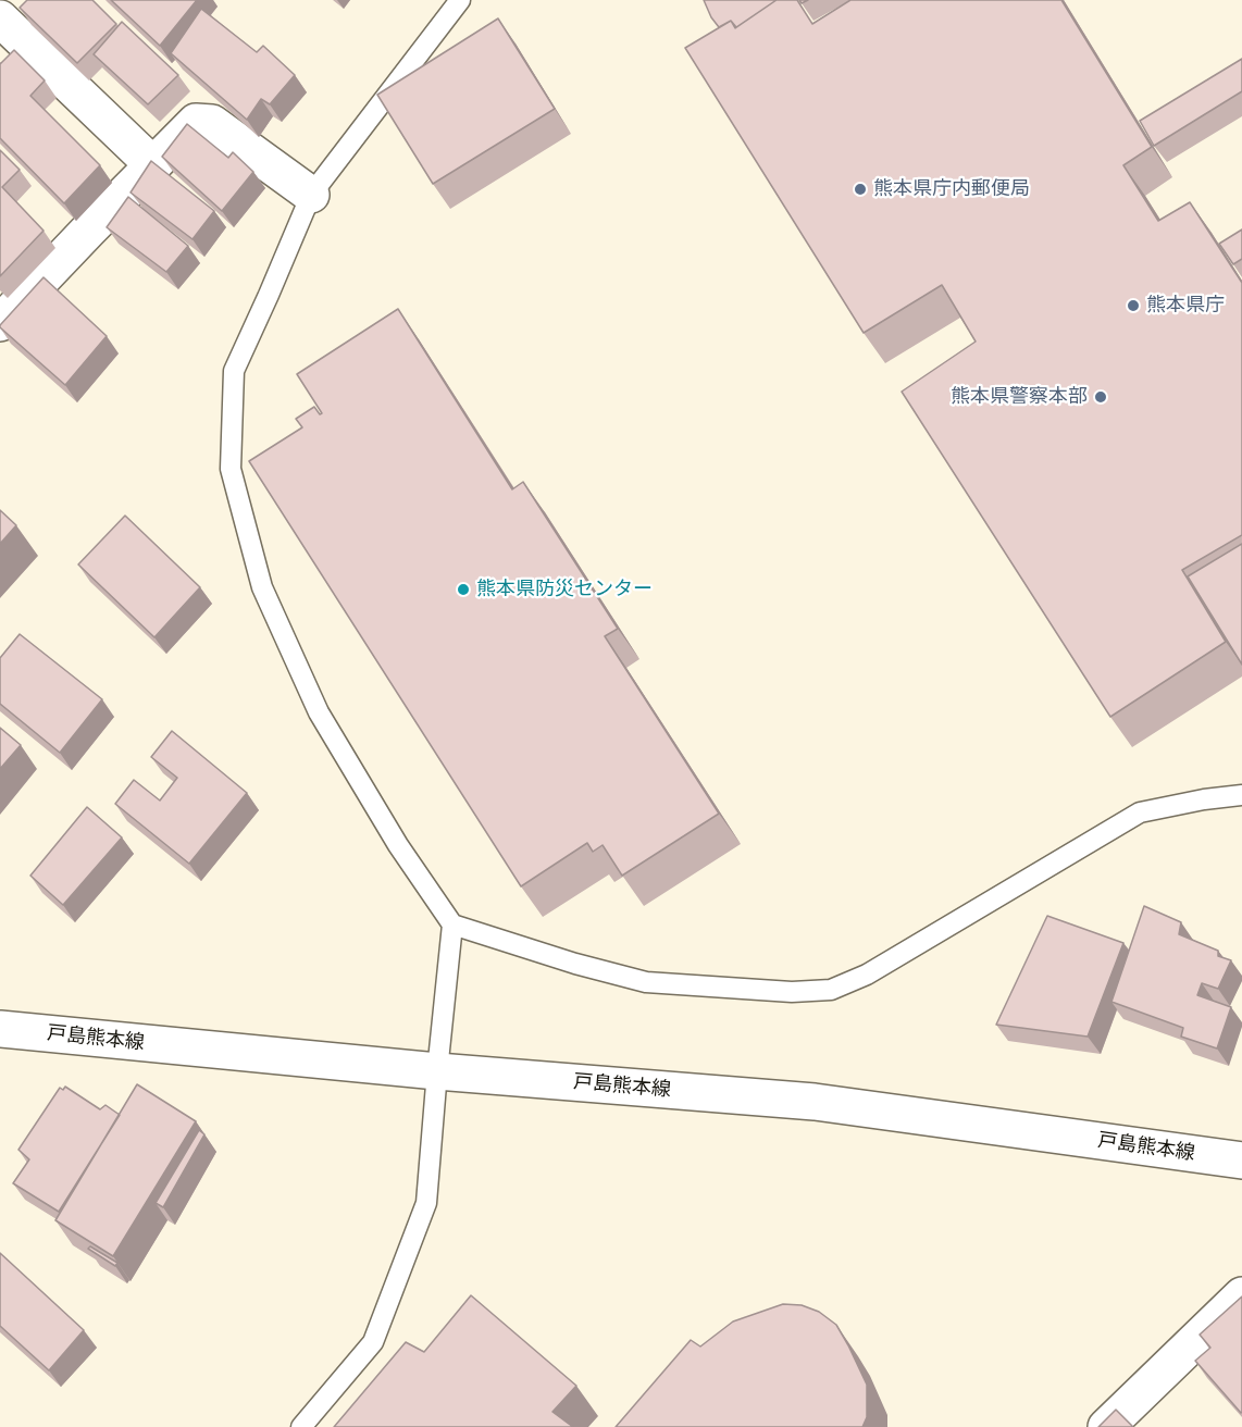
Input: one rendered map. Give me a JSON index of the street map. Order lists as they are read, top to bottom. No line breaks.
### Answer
{"streets":{"main road":["戸島熊本線"]},"places":["熊本県庁内郵便局","熊本県庁","熊本県警察本部","熊本県防災センター"]}
